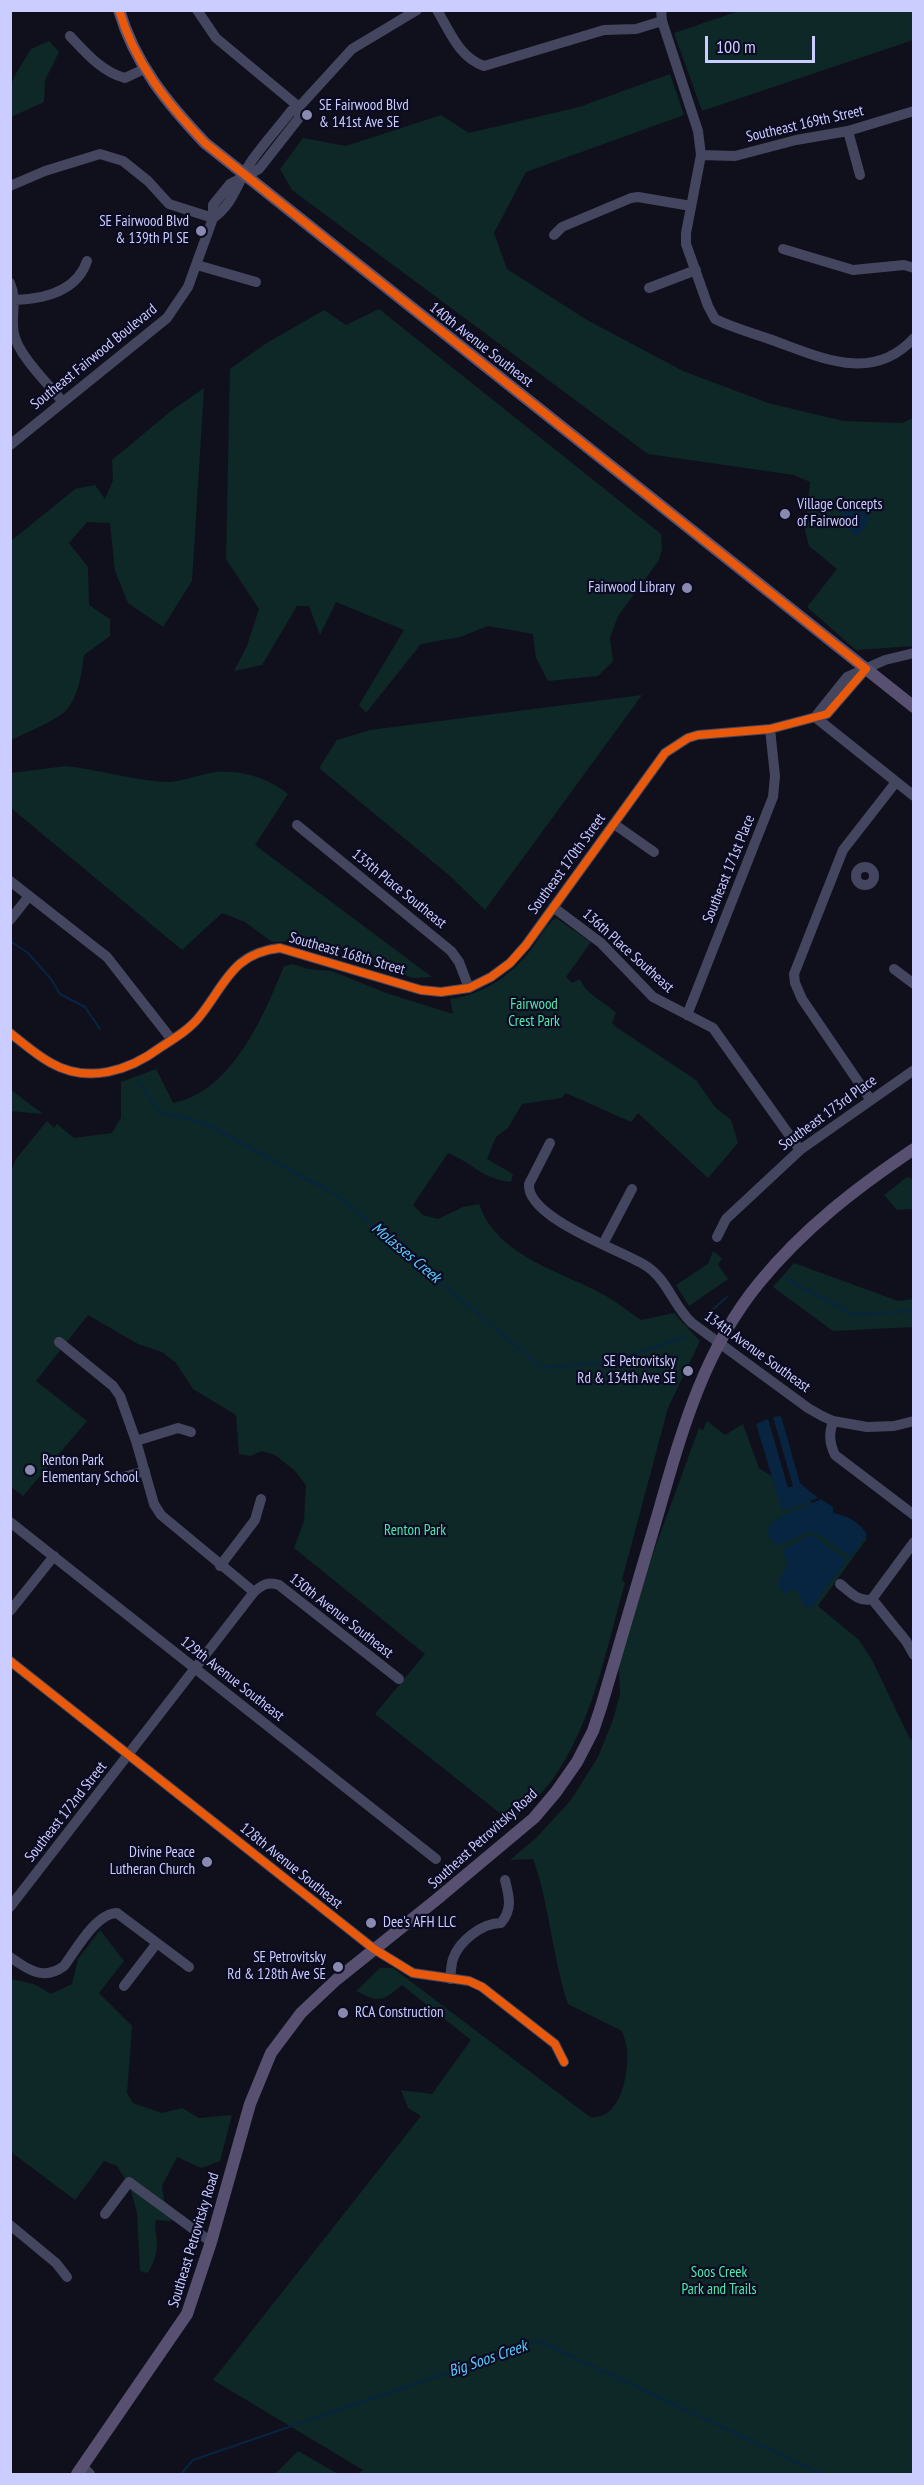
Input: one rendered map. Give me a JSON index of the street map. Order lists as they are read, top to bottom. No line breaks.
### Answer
{"streets":{"main road":["140th Avenue Southeast","Southeast Petrovitsky Road"],"street":["Southeast 169th Street","Southeast Fairwood Boulevard","Southeast 170th Street","Southeast 171st Place","135th Place Southeast","136th Place Southeast","Southeast 168th Street","Southeast 173rd Place","134th Avenue Southeast","130th Avenue Southeast","129th Avenue Southeast","Southeast 172nd Street","128th Avenue Southeast"]},"crossings":[["140th Avenue Southeast","Southeast Fairwood Boulevard"],["Southeast 170th Street","Southeast 171st Place"],["Southeast 170th Street","135th Place Southeast"],["Southeast 170th Street","136th Place Southeast"],["Southeast 170th Street","Southeast 168th Street"],["Southeast 171st Place","136th Place Southeast"],["135th Place Southeast","Southeast 168th Street"],["136th Place Southeast","Southeast 173rd Place"],["134th Avenue Southeast","Southeast Petrovitsky Road"],["130th Avenue Southeast","Southeast 172nd Street"],["129th Avenue Southeast","Southeast 172nd Street"],["Southeast 172nd Street","128th Avenue Southeast"],["Southeast Petrovitsky Road","128th Avenue Southeast"]],"water":["Molasses Creek","Big Soos Creek"],"parks":["Fairwood Crest Park","Renton Park","Soos Creek Park and Trails"],"places":["SE Fairwood Blvd & 141st Ave SE","SE Fairwood Blvd & 139th Pl SE","Village Concepts of Fairwood","Fairwood Library","SE Petrovitsky Rd & 134th Ave SE","Renton Park Elementary School","Divine Peace Lutheran Church","Dee's AFH LLC","SE Petrovitsky Rd & 128th Ave SE","RCA Construction"],"scale_bar":"100 m"}
